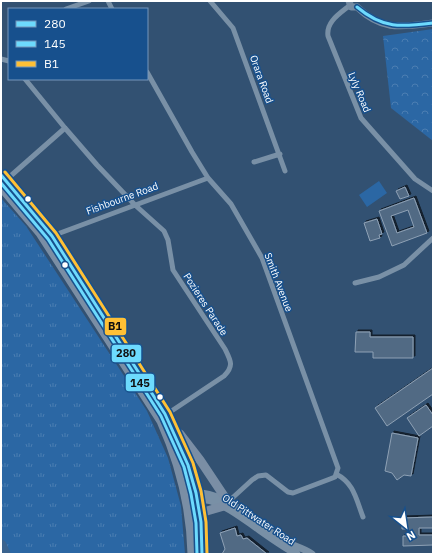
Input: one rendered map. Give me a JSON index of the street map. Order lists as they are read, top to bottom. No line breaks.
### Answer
{"streets":{"street":["Orara Road","Lyly Road","Fishbourne Road","Smith Avenue","Pozieres Parade","Old Pittwater Road"]},"crossings":[["Fishbourne Road","Smith Avenue"],["Fishbourne Road","Pozieres Parade"]],"lines":["transit line 280","transit line B1","transit line 145"],"legend":["280","145","B1"],"north":"bottom right"}
